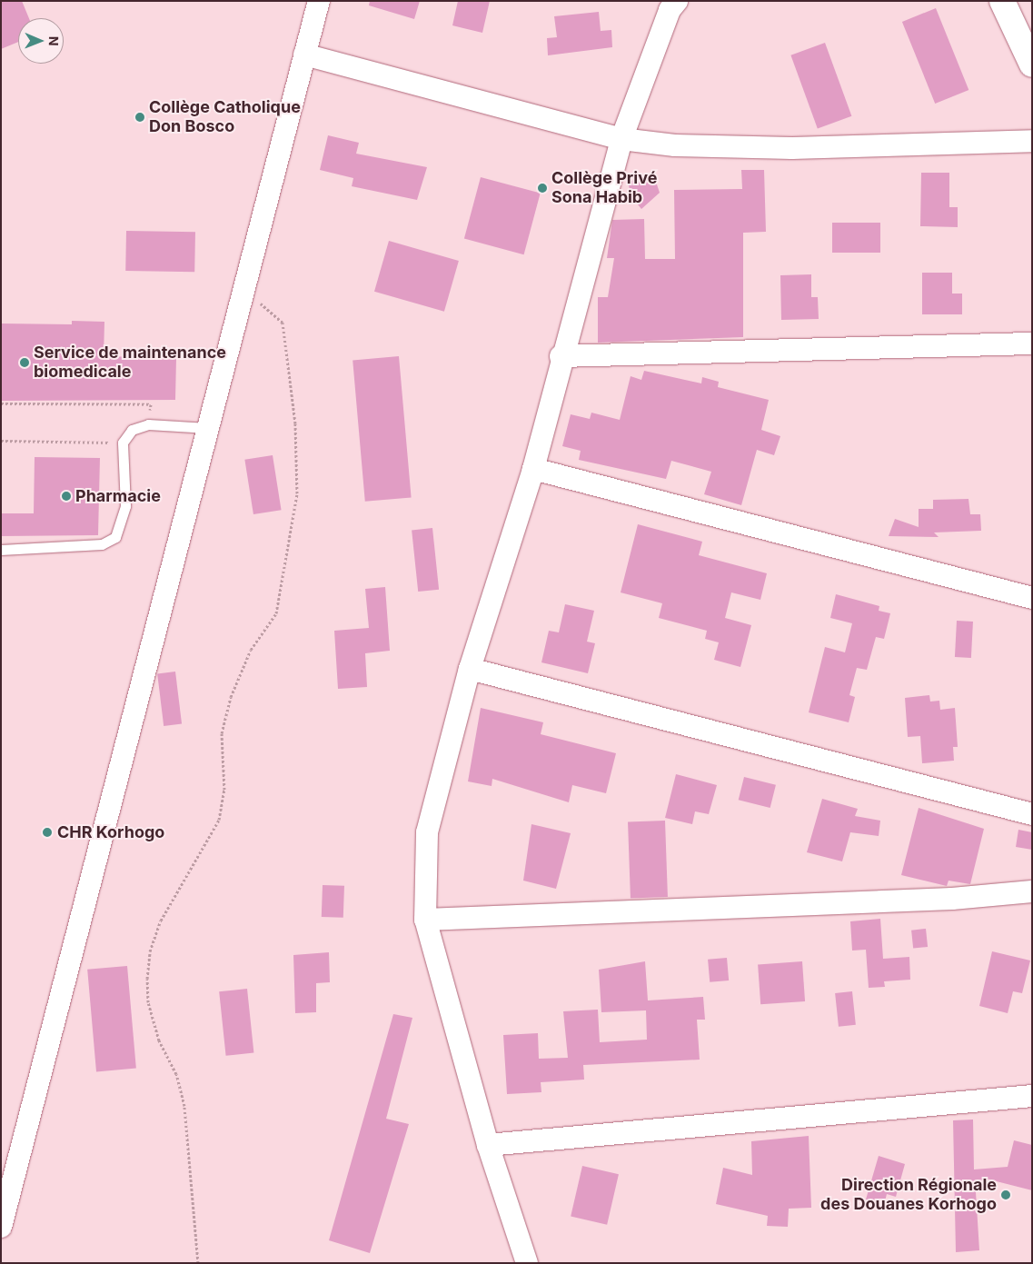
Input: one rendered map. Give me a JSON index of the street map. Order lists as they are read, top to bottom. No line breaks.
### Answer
{"places":["Collège Catholique Don Bosco","Collège Privé Sona Habib","Service de maintenance biomedicale","Pharmacie","CHR Korhogo","Direction Régionale des Douanes Korhogo"],"north":"right"}
